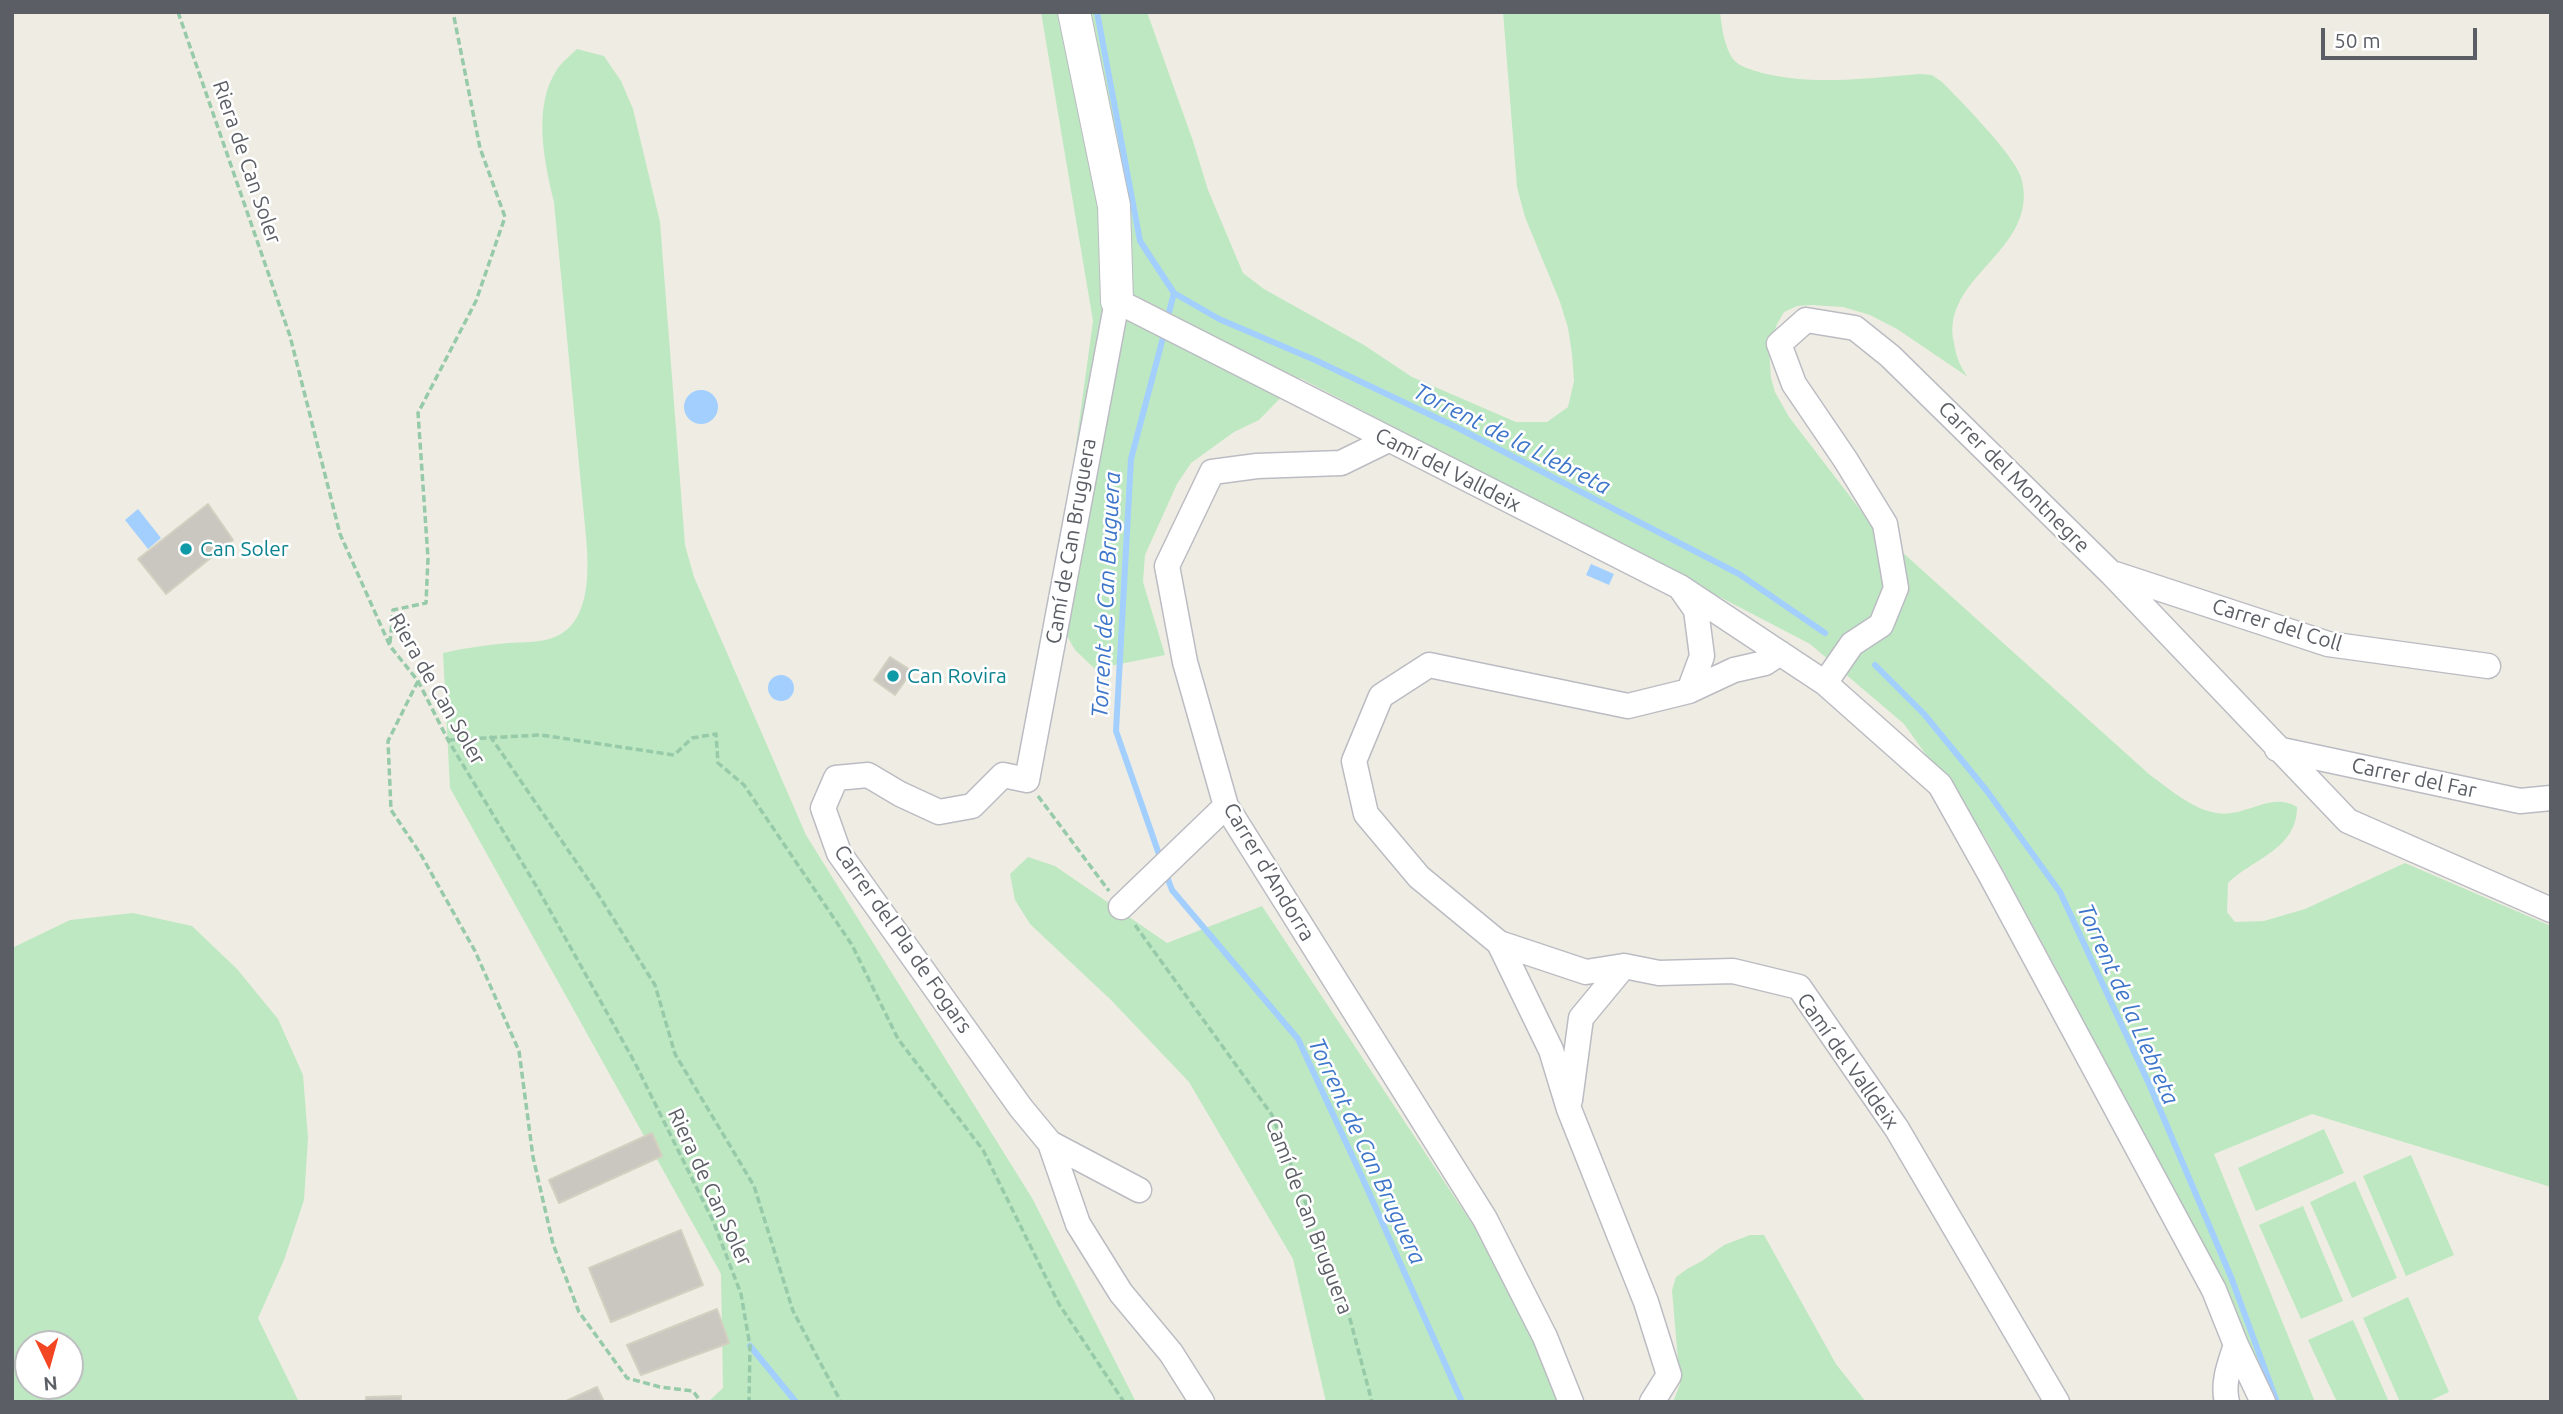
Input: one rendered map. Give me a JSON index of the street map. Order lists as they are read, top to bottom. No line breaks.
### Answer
{"streets":{"street":["Camí del Valldeix","Carrer del Montnegre","Camí de Can Bruguera","Carrer del Coll","Carrer del Far","Carrer d'Andorra","Carrer del Pla de Fogars"],"path":["Riera de Can Soler"]},"crossings":[["Camí del Valldeix","Camí de Can Bruguera"],["Camí del Valldeix","Carrer d'Andorra"],["Carrer del Montnegre","Carrer del Coll"],["Carrer del Montnegre","Carrer del Far"],["Camí de Can Bruguera","Carrer del Pla de Fogars"]],"water":["Torrent de la Llebreta","Torrent de Can Bruguera"],"places":["Can Soler","Can Rovira"],"scale_bar":"50 m","north":"bottom"}
